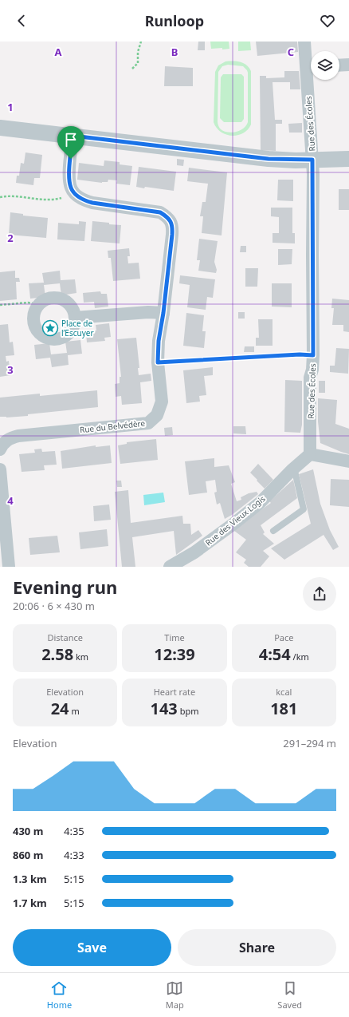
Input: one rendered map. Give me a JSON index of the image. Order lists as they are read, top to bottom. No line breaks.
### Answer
{"streets":{"street":["Rue des Écoles","Rue du Belvédère","Rue des Vieux Logis"]},"crossings":[["Rue des Écoles","Rue des Vieux Logis"]],"places":{"place":["Place de l’Escuyer"]},"page":{"header":"Runloop","heading":["Evening run","20:06 · 6 × 430 m"],"stats":[["Distance","2.58 km"],["Time","12:39"],["Pace","4:54 /km"],["Elevation","24 m"],["Heart rate","143 bpm"],["kcal","181"]],"chart":["Elevation","291–294 m"],"list":[{"name":"430 m","note":"4:35"},{"name":"860 m","note":"4:33"},{"name":"1.3 km","note":"5:15"},{"name":"1.7 km","note":"5:15"}],"buttons":["Save","Share"],"tabs":["Home","Map","Saved"]},"grid":{"columns":["A","B","C"],"rows":["1","2","3","4"]}}
